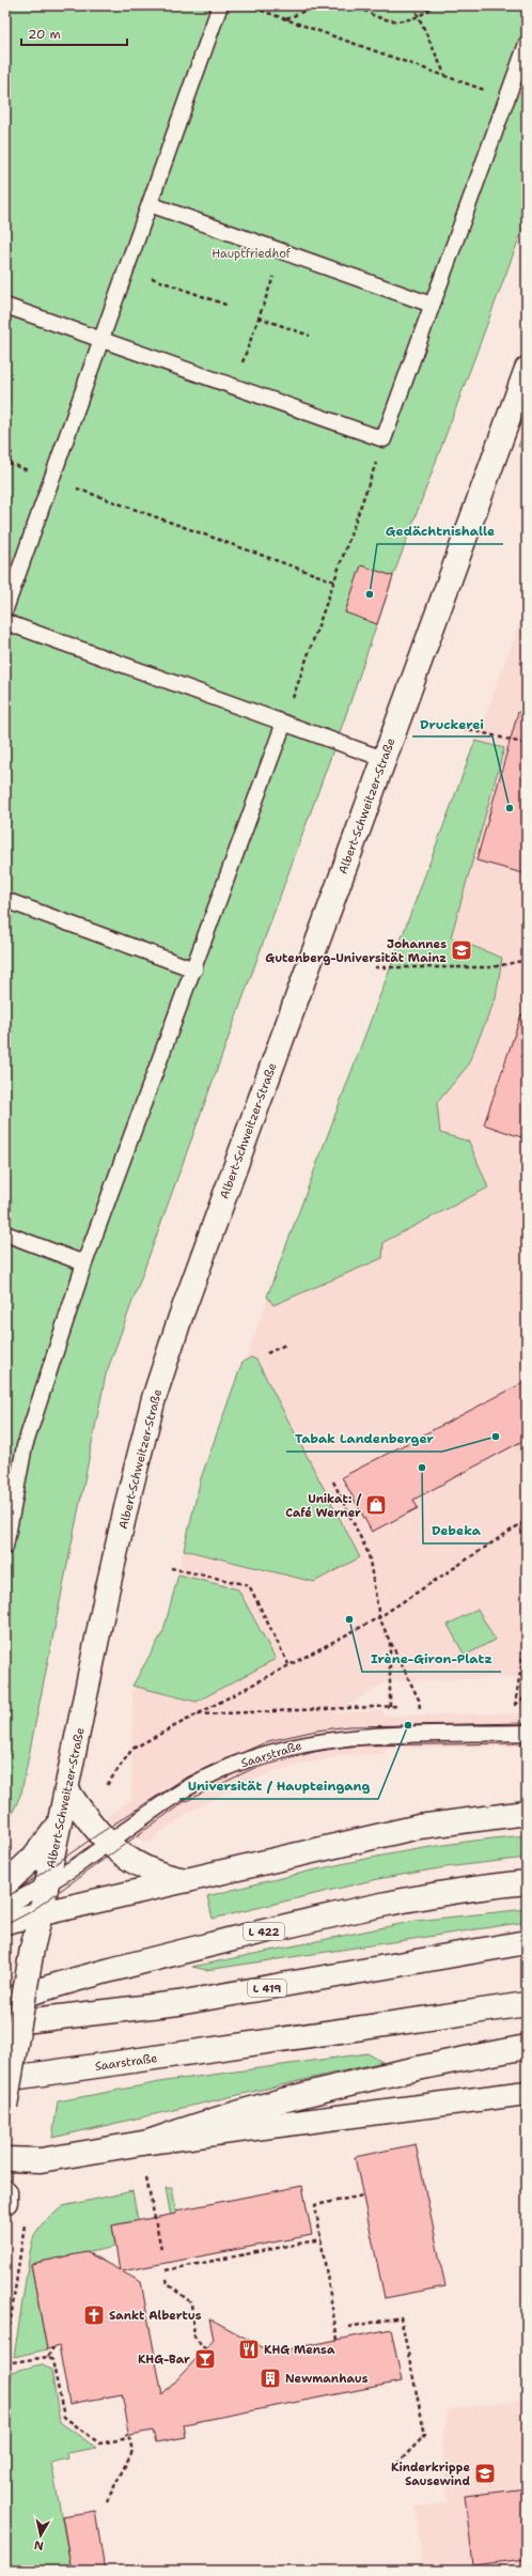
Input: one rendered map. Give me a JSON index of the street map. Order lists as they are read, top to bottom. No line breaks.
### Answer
{"streets":{"main road":["Albert-Schweitzer-Straße","Saarstraße","L 422","L 419"]},"crossings":[["Albert-Schweitzer-Straße","Saarstraße"]],"parks":["Hauptfriedhof"],"places":{"other":["Gedächtnishalle","Druckerei","Tabak Landenberger","Debeka","Irène-Giron-Platz","Universität / Haupteingang"],"school or university":["Johannes Gutenberg-Universität Mainz","Kinderkrippe Sausewind"],"shop":["Unikat: / Café Werner"],"church":["Sankt Albertus"],"restaurant":["KHG Mensa"],"bar":["KHG-Bar"],"building":["Newmanhaus"]},"scale_bar":"20 m","north":"bottom"}
